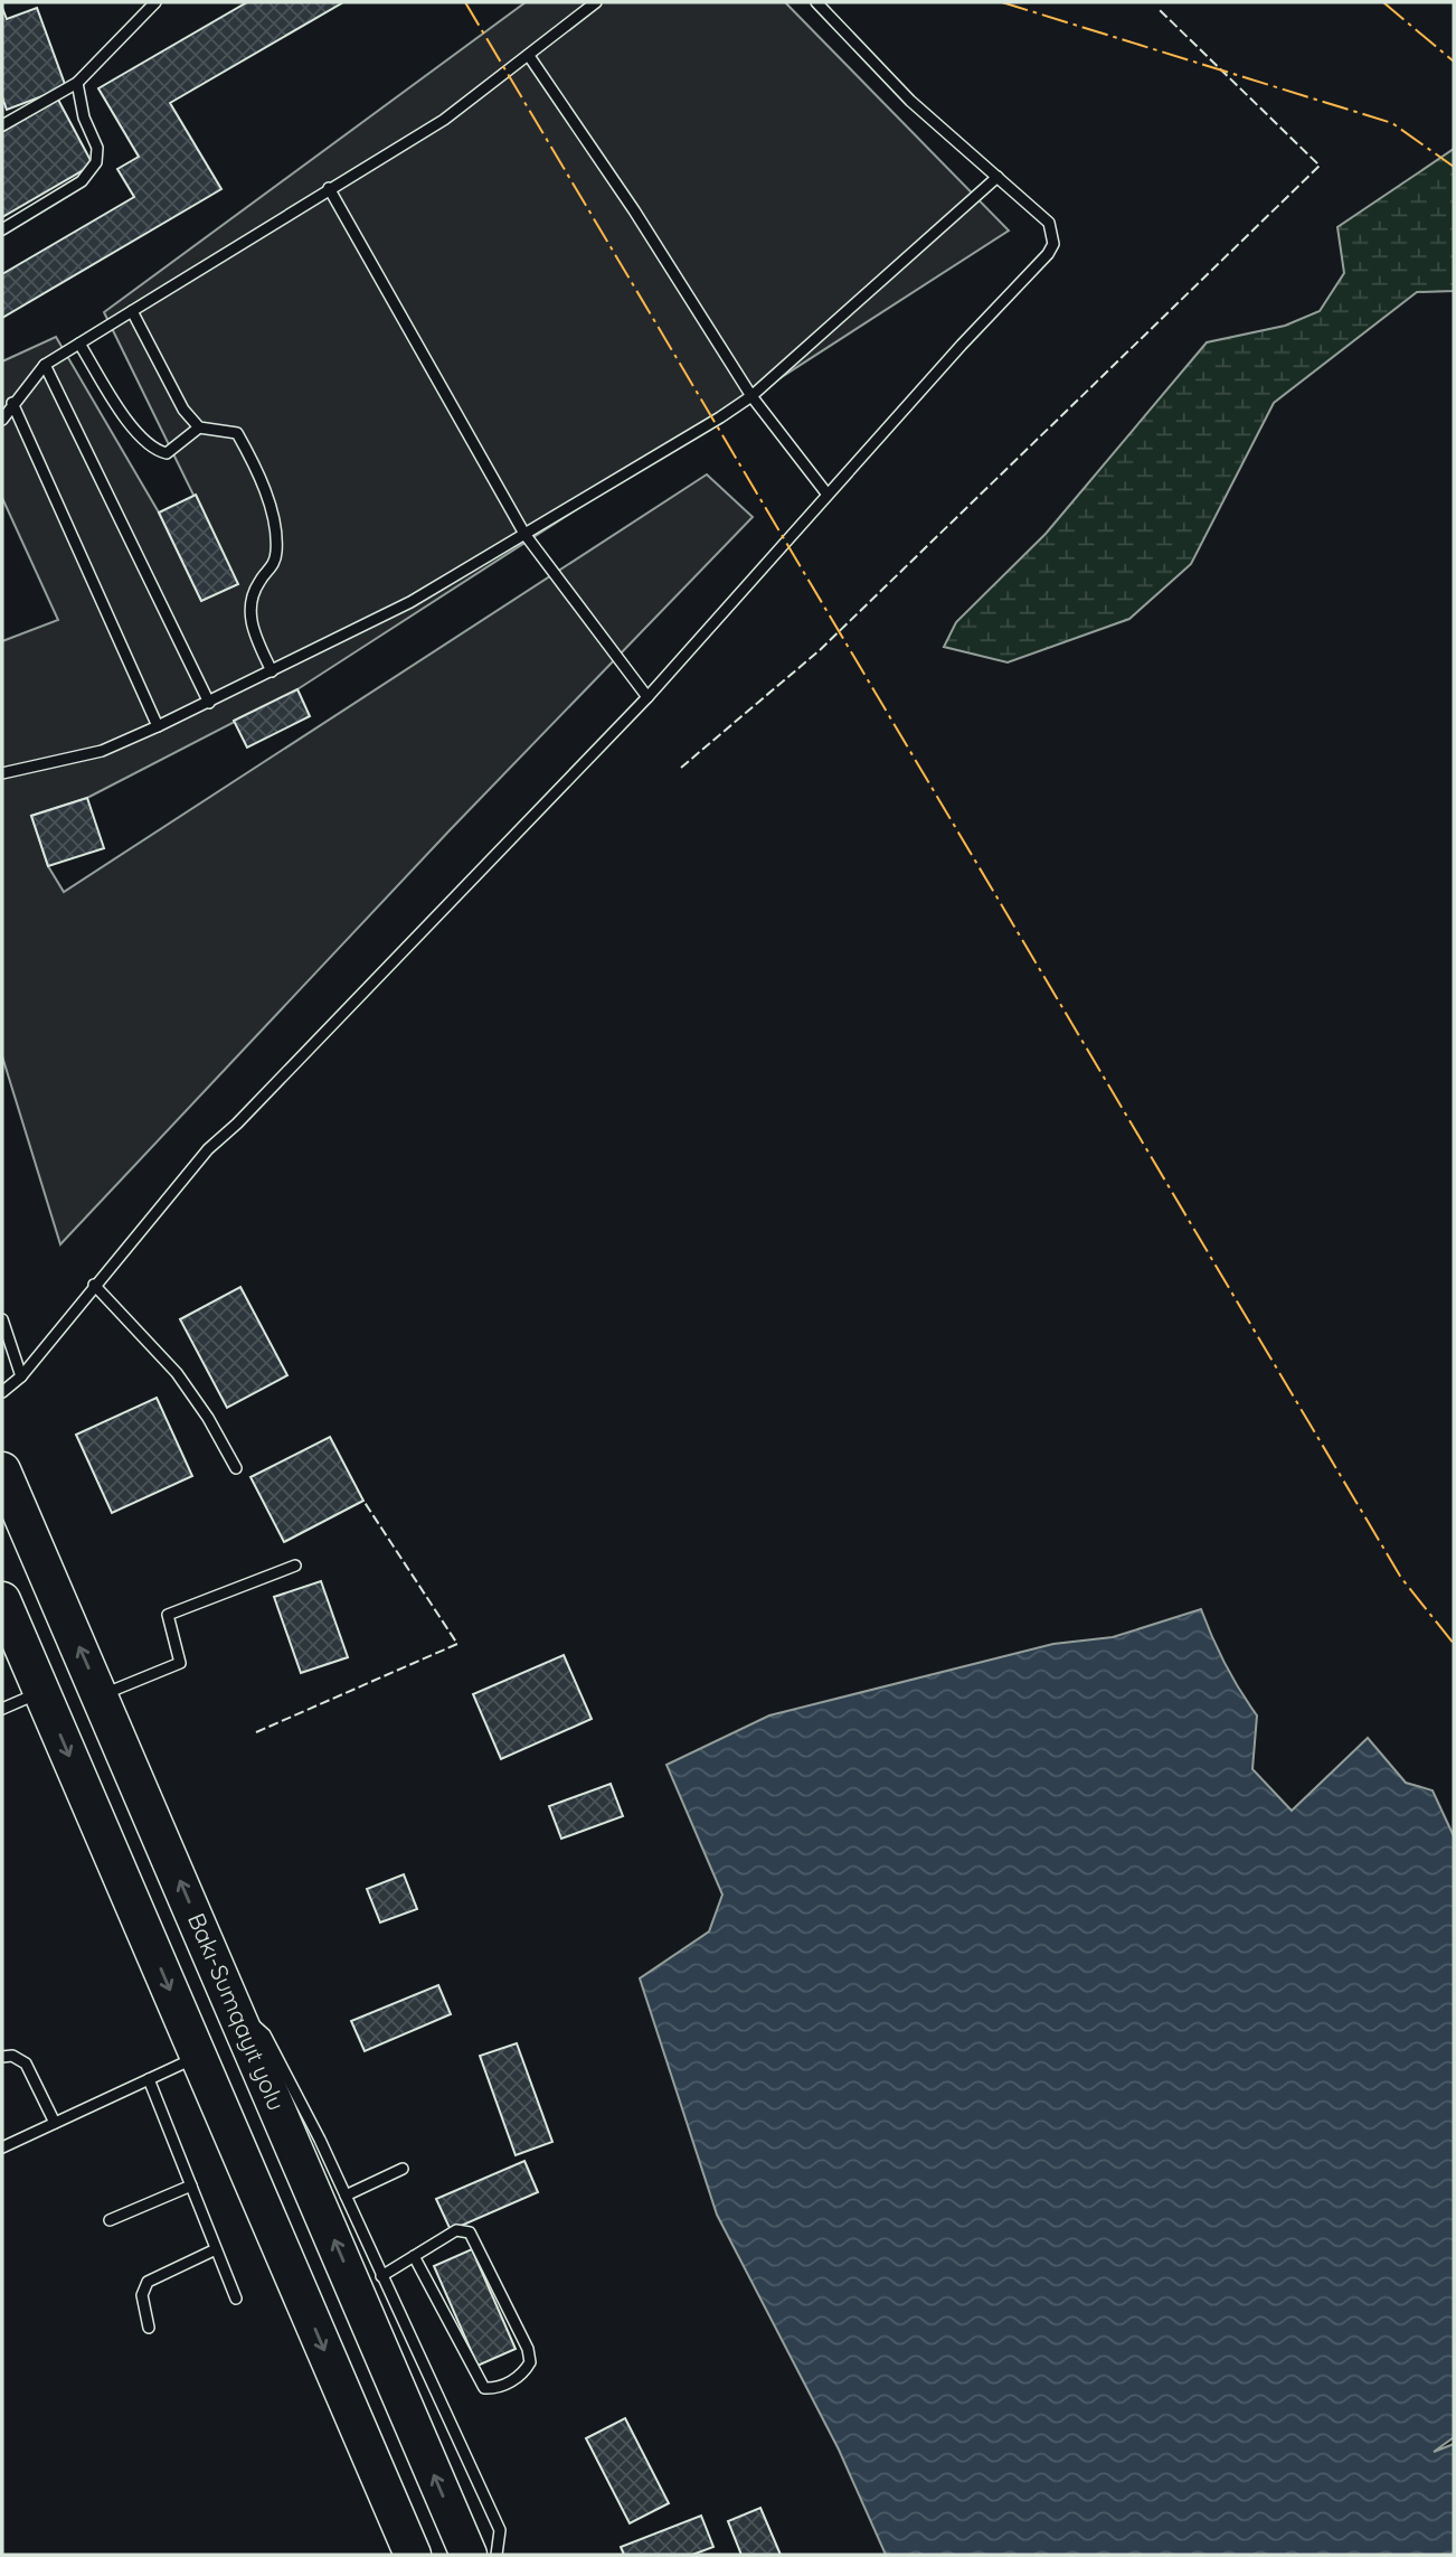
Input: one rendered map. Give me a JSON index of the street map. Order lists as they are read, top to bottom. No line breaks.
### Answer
{"streets":{"highway":["Bakı-Sumqayıt yolu"]}}
